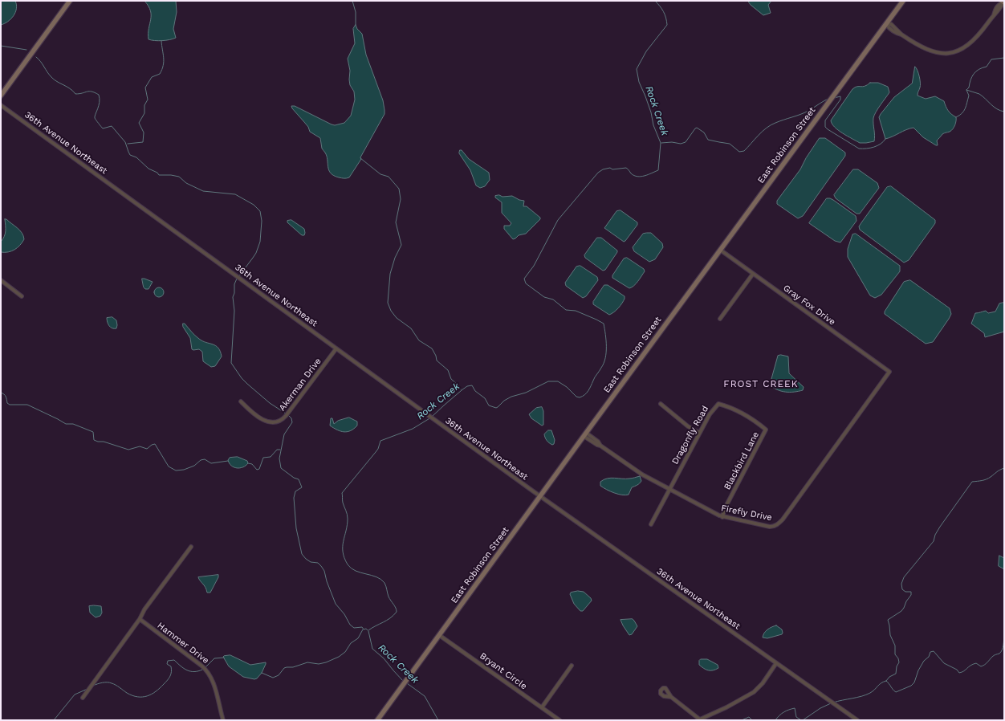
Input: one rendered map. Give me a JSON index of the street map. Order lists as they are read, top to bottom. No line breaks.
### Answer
{"streets":{"street":["36th Avenue Northeast","East Robinson Street","Gray Fox Drive","Akerman Drive","Dragonfly Road","Blackbird Lane","Firefly Drive","Hammer Drive","Bryant Circle"]},"crossings":[["36th Avenue Northeast","East Robinson Street"],["36th Avenue Northeast","Akerman Drive"],["East Robinson Street","Gray Fox Drive"],["East Robinson Street","Firefly Drive"],["East Robinson Street","Bryant Circle"],["Gray Fox Drive","Firefly Drive"],["Dragonfly Road","Blackbird Lane"],["Dragonfly Road","Firefly Drive"],["Blackbird Lane","Firefly Drive"]],"districts":["FROST CREEK"],"water":["Rock Creek"]}
